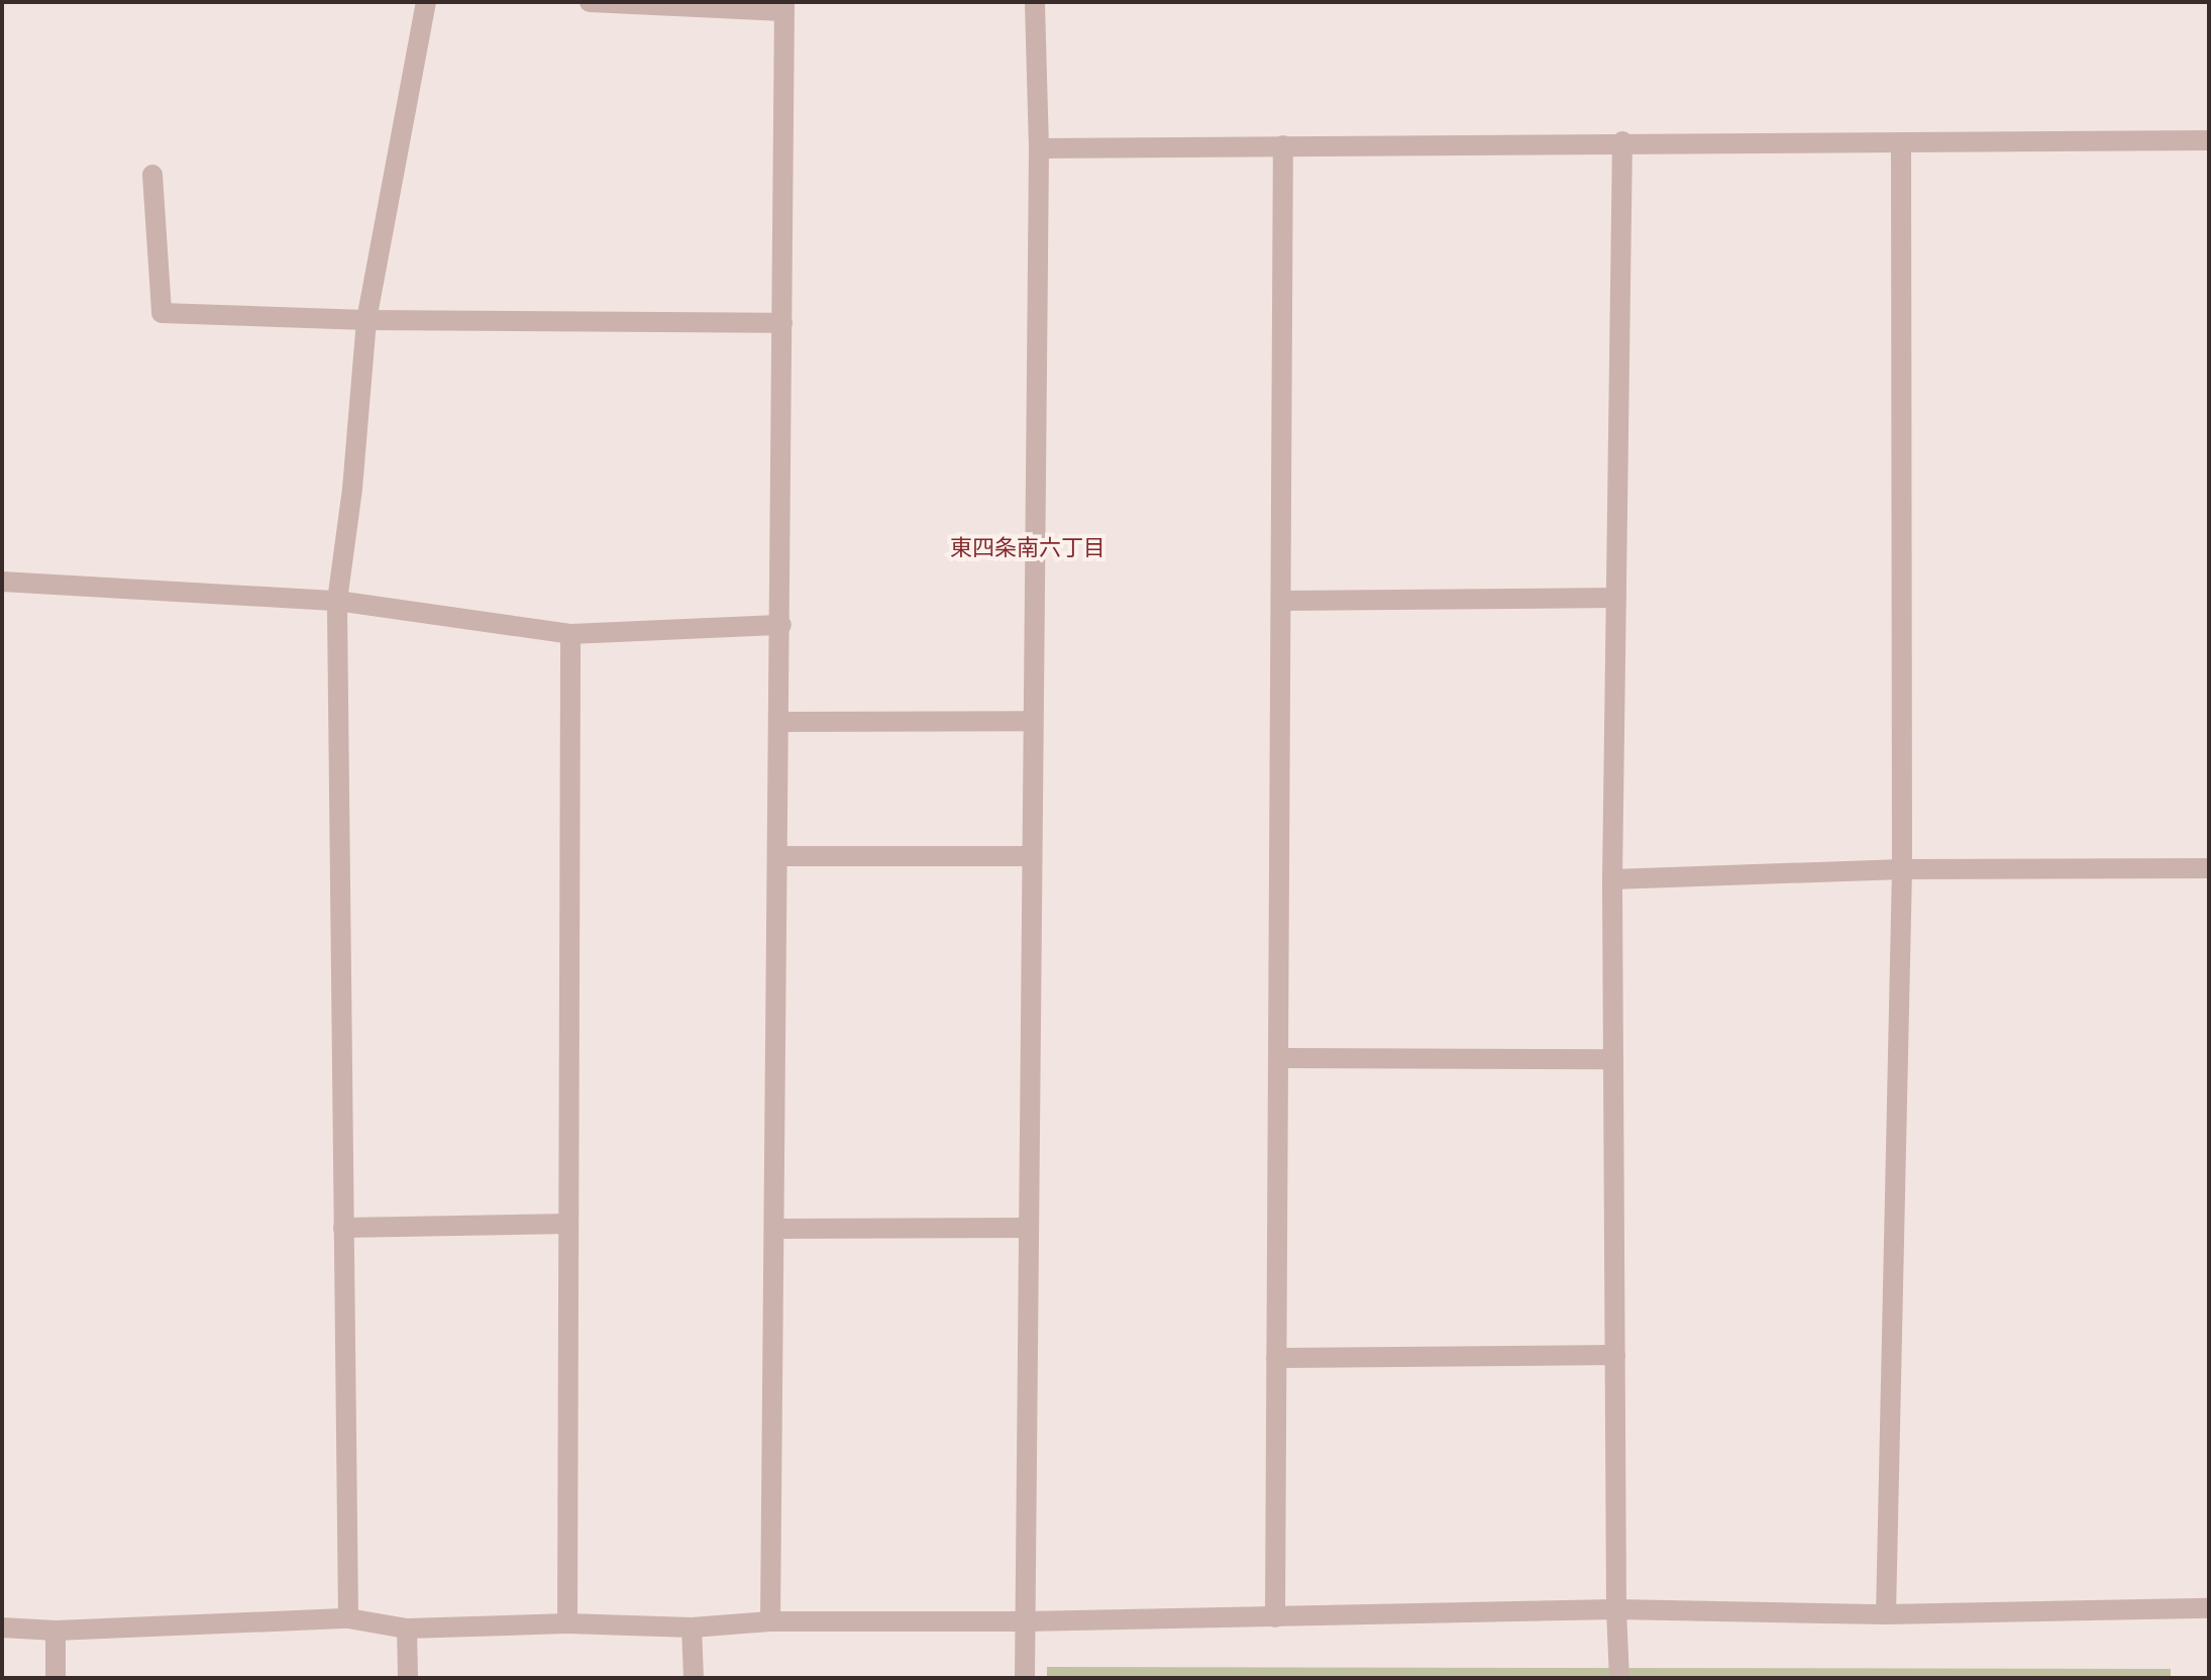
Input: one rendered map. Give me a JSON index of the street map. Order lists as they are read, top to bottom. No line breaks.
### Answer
{"districts":["東四条南六丁目"]}
